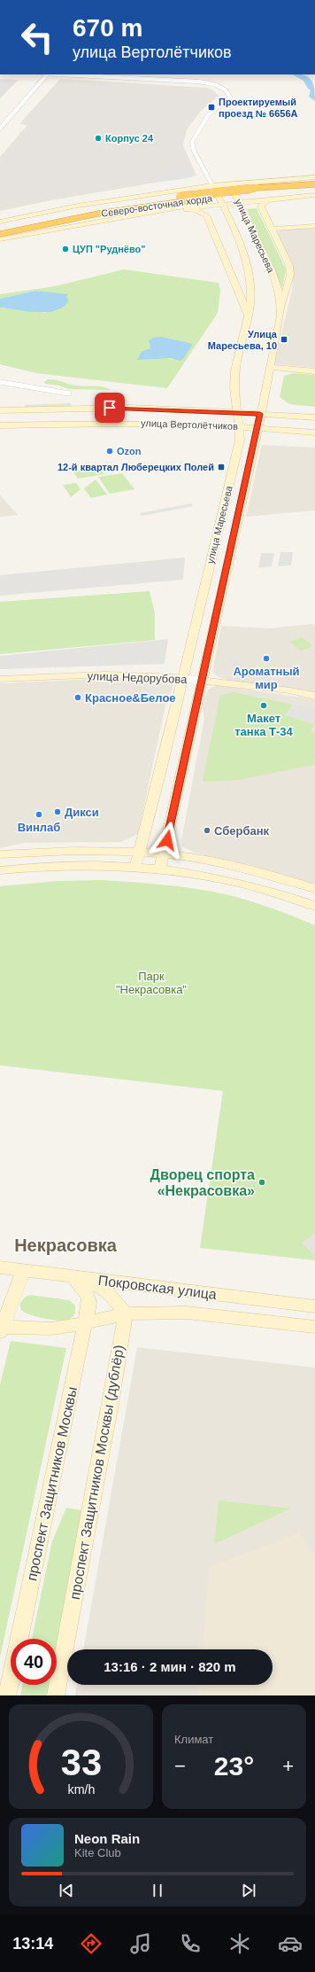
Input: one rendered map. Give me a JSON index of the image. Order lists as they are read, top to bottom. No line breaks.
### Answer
{"streets":{"highway":["Северо-восточная хорда"],"street":["улица Маресьева","улица Вертолётчиков","улица Недорубова","Покровская улица","проспект Защитников Москвы (дублёр)","проспект Защитников Москвы"]},"crossings":[["улица Маресьева","улица Вертолётчиков"],["улица Маресьева","улица Недорубова"],["Покровская улица","проспект Защитников Москвы (дублёр)"],["Покровская улица","проспект Защитников Москвы"]],"districts":["Некрасовка"],"parks":["Парк \"Некрасовка\""],"places":{"transit":["Проектируемый проезд № 6656А","Улица Маресьева, 10","12-й квартал Люберецких Полей"],"other":["Корпус 24","ЦУП \"Руднёво\"","Ozon","Ароматный мир","Красное&Белое","Макет танка Т-34","Дикси","Винлаб","Сбербанк","Дворец спорта «Некрасовка»"]},"page":{"turn":["670 m","улица Вертолётчиков"],"limit":"40","trip":"13:16 · 2 мин · 820 m","tile":"Климат","heat":["−","23°","+"],"song":["Neon Rain","Kite Club"],"tabs":"13:14","gauge":["33","km/h"]}}
